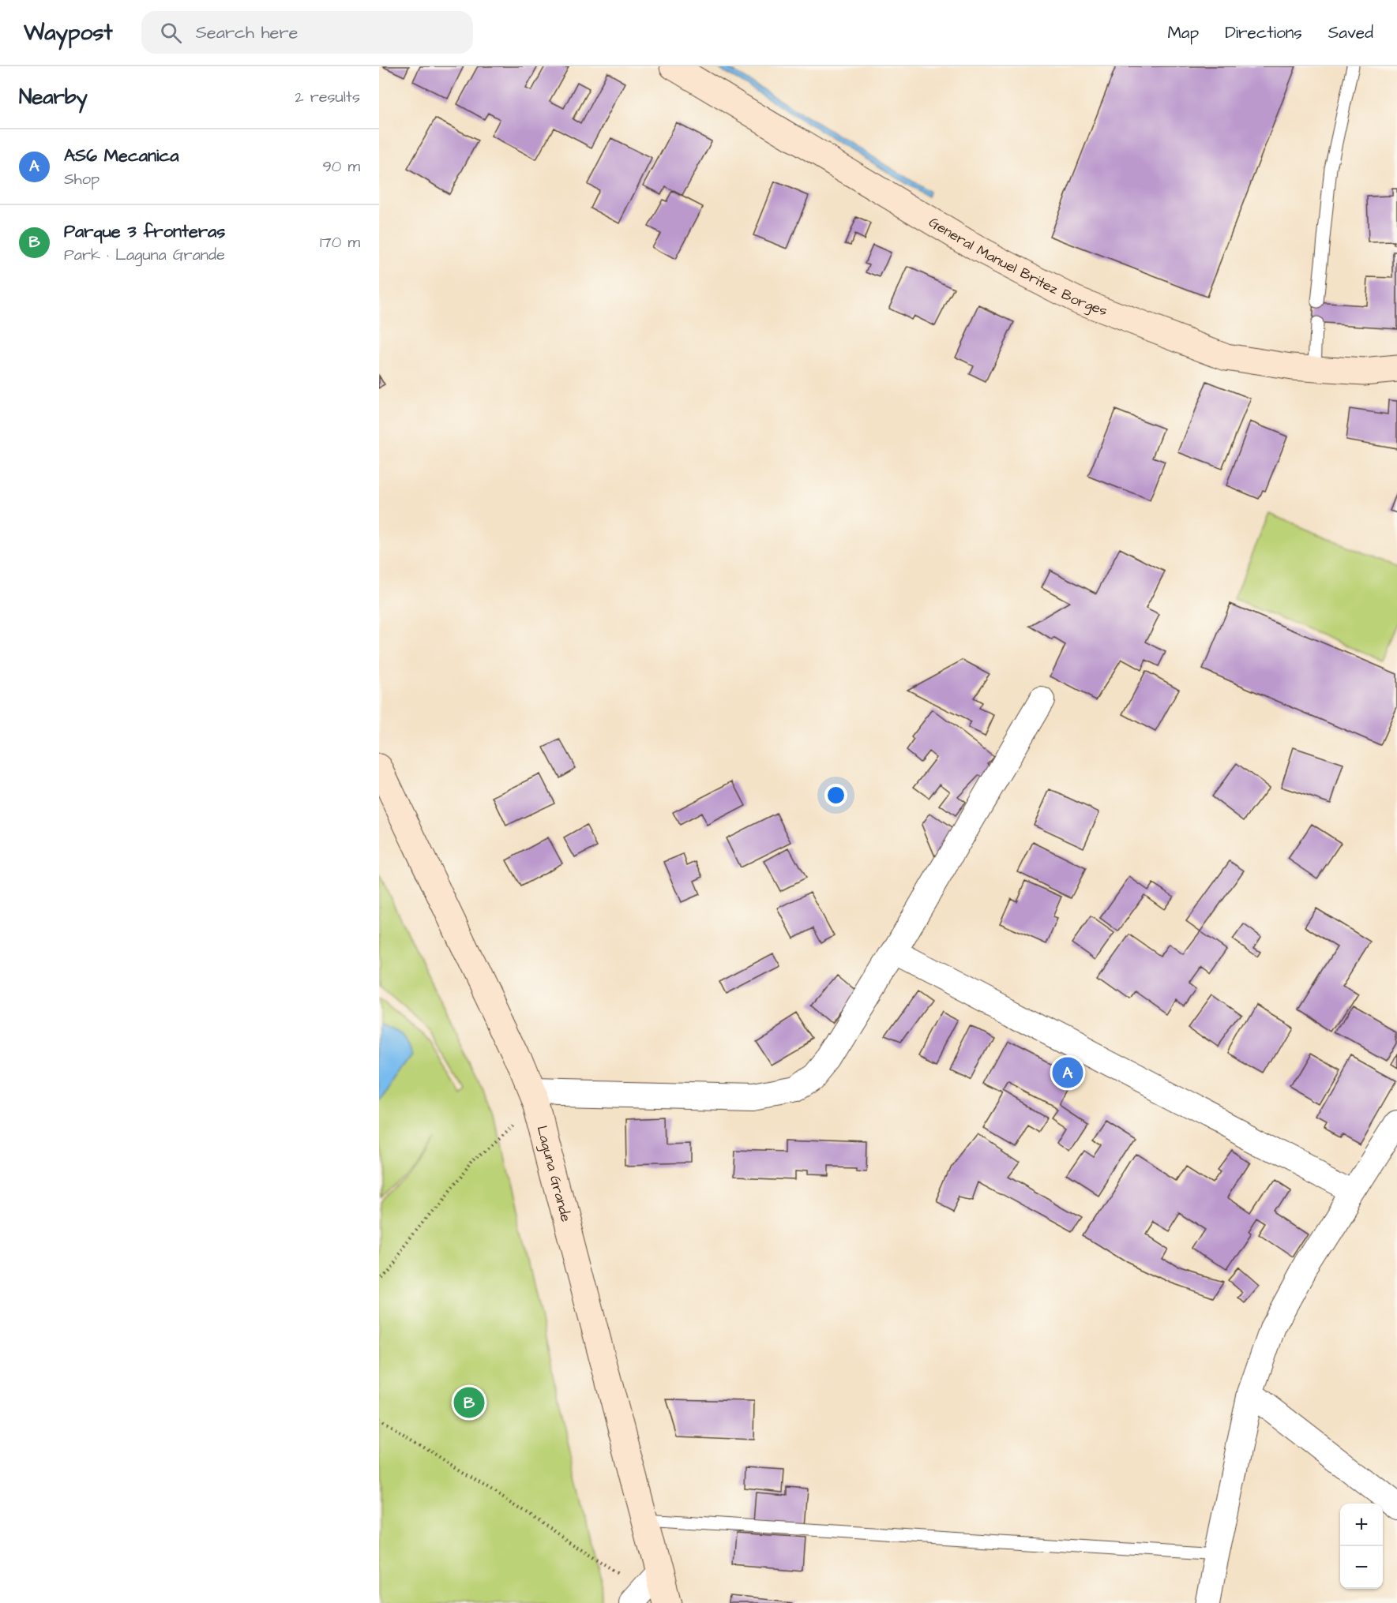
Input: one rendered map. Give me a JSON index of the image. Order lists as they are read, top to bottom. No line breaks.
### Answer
{"streets":{"main road":["General Manuel Britez Borges","Laguna Grande"]},"page":{"header":"Waypost","search":"Search here","nav":["Map","Directions","Saved"],"heading":["Nearby","2 results"],"list":[{"mark":"A","name":"AS6 Mecanica","note":"Shop","value":"90 m"},{"mark":"B","name":"Parque 3 fronteras","note":"Park · Laguna Grande","value":"170 m"}],"pins":["A","B"],"map_buttons":["+","−"]}}
